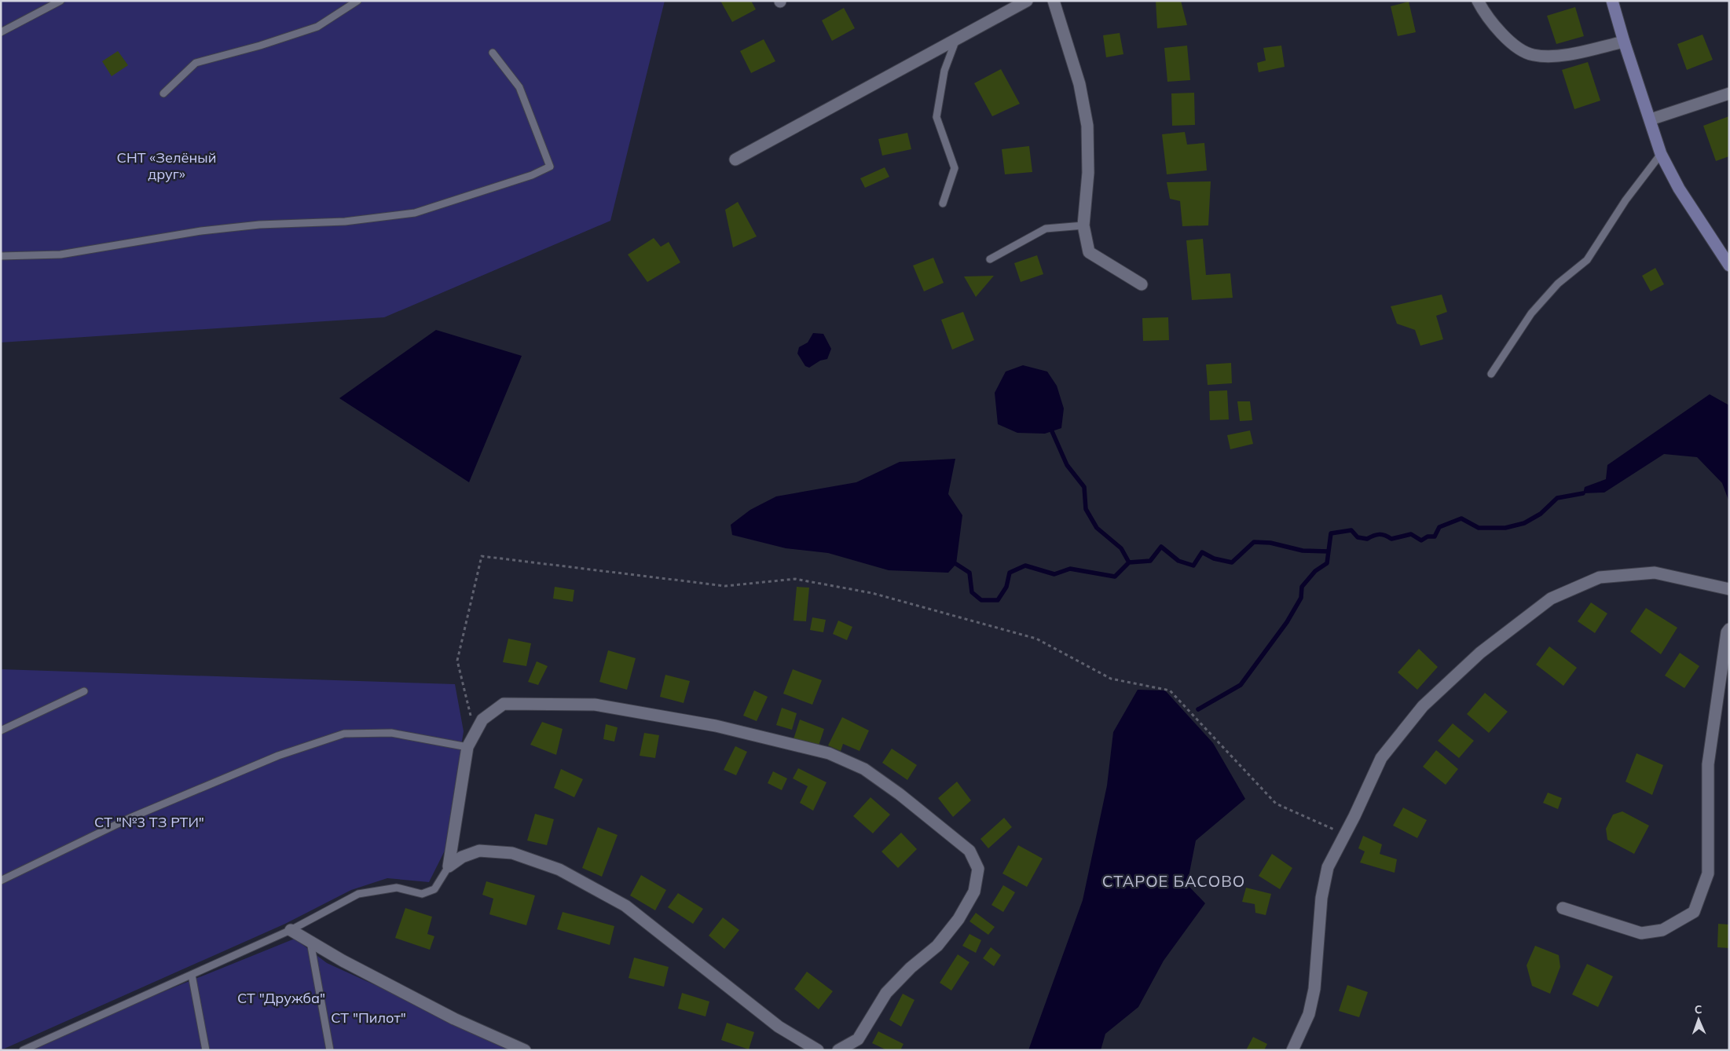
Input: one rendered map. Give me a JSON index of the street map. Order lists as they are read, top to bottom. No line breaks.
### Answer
{"districts":["СТАРОЕ БАСОВО"],"parks":["СНТ «Зелёный друг»","СТ \"№3 ТЗ РТИ\"","СТ \"Дружба\"","СТ \"Пилот\""],"north":"top"}
